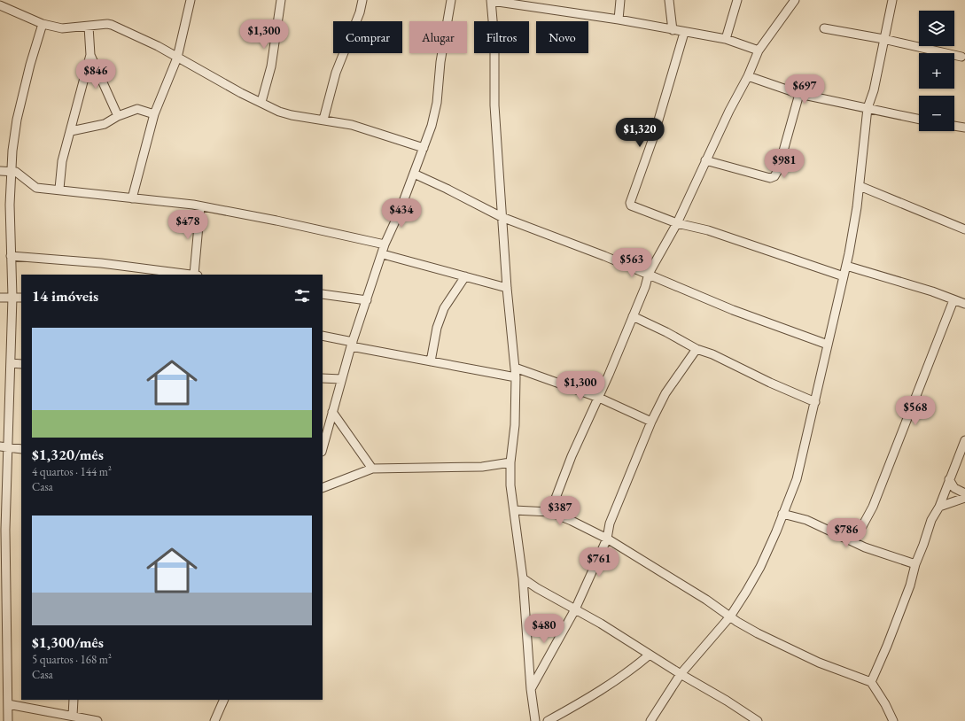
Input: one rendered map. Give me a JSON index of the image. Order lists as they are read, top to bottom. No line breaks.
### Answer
{"page":{"map_buttons":["+","−"],"price":["$1,300","$846","$697","$1,320","$981","$434","$478","$563","$1,300","$568","$387","$786","$761","$480"],"chip":["Comprar","Alugar","Filtros","Novo"],"heading":"14 imóveis","list":[{"name":"$1,320/mês","note":"4 quartos · 144 m² · Casa"},{"name":"$1,300/mês","note":"5 quartos · 168 m² · Casa"}]}}
